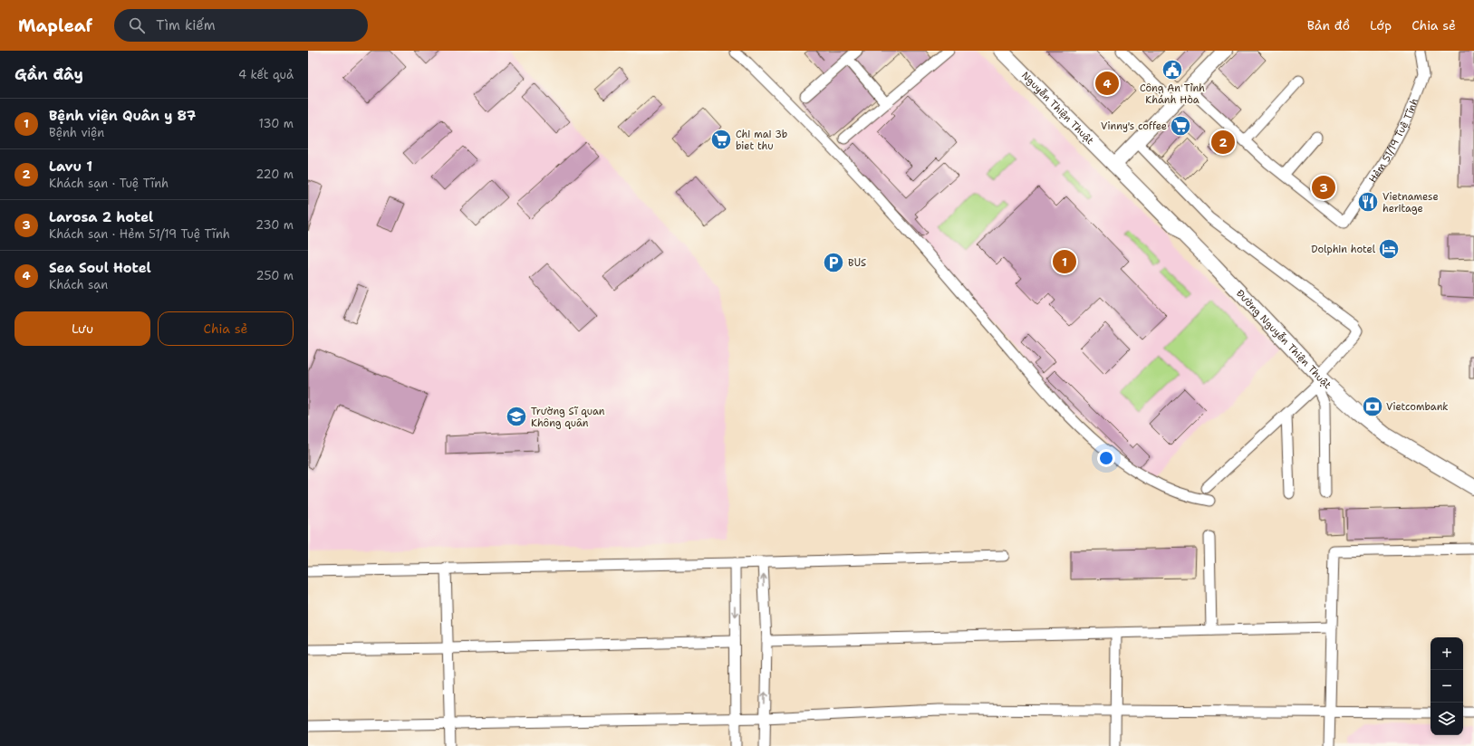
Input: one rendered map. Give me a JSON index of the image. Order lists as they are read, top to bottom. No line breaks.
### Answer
{"streets":{"street":["Nguyễn Thiện Thuật","Hẻm 51/19 Tuệ Tĩnh","Đường Nguyễn Thiện Thuật"]},"crossings":[["Nguyễn Thiện Thuật","Đường Nguyễn Thiện Thuật"]],"places":{"public building":["Công An Tỉnh Khánh Hòa"],"supermarket":["Vinny's coffee","Chi mai 3b biet thu"],"restaurant":["Vietnamese heritage"],"hotel":["Dolphin hotel"],"parking":["BUS"],"bank":["Vietcombank"],"school or university":["Trường Sĩ quan Không quân"]},"page":{"header":"Mapleaf","search":"Tìm kiếm","nav":["Bản đồ","Lớp","Chia sẻ"],"heading":["Gần đây","4 kết quả"],"pins":["4","2","3","1"],"list":[{"mark":"1","name":"Bệnh viện Quân y 87","note":"Bệnh viện","value":"130 m"},{"mark":"2","name":"Lavu 1","note":"Khách sạn · Tuệ Tĩnh","value":"220 m"},{"mark":"3","name":"Larosa 2 hotel","note":"Khách sạn · Hẻm 51/19 Tuệ Tĩnh","value":"230 m"},{"mark":"4","name":"Sea Soul Hotel","note":"Khách sạn","value":"250 m"}],"buttons":["Lưu","Chia sẻ"],"map_buttons":["+","−"]}}
